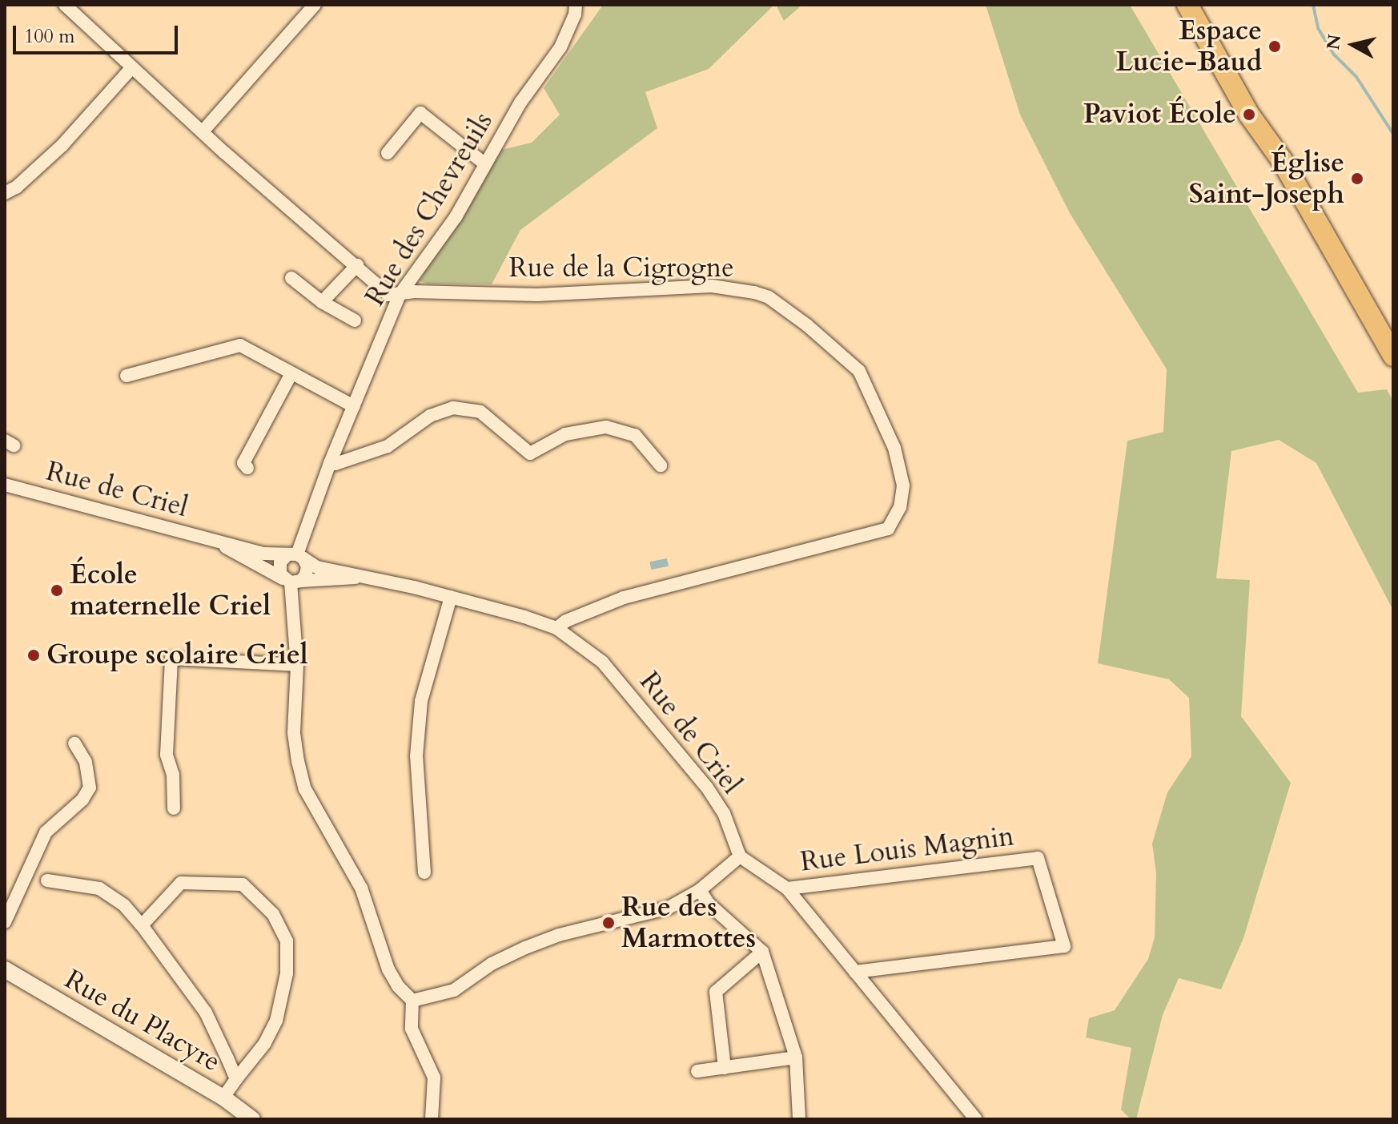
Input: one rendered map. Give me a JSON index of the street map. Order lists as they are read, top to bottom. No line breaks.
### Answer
{"streets":{"street":["Rue des Chevreuils","Rue de la Cigrogne","Rue de Criel","Rue Louis Magnin","Rue du Placyre"]},"crossings":[["Rue des Chevreuils","Rue de la Cigrogne"],["Rue des Chevreuils","Rue de Criel"],["Rue de la Cigrogne","Rue de Criel"]],"places":["Espace Lucie-Baud","Paviot École","Église Saint-Joseph","École maternelle Criel","Groupe scolaire Criel","Rue des Marmottes"],"scale_bar":"100 m","north":"left"}
